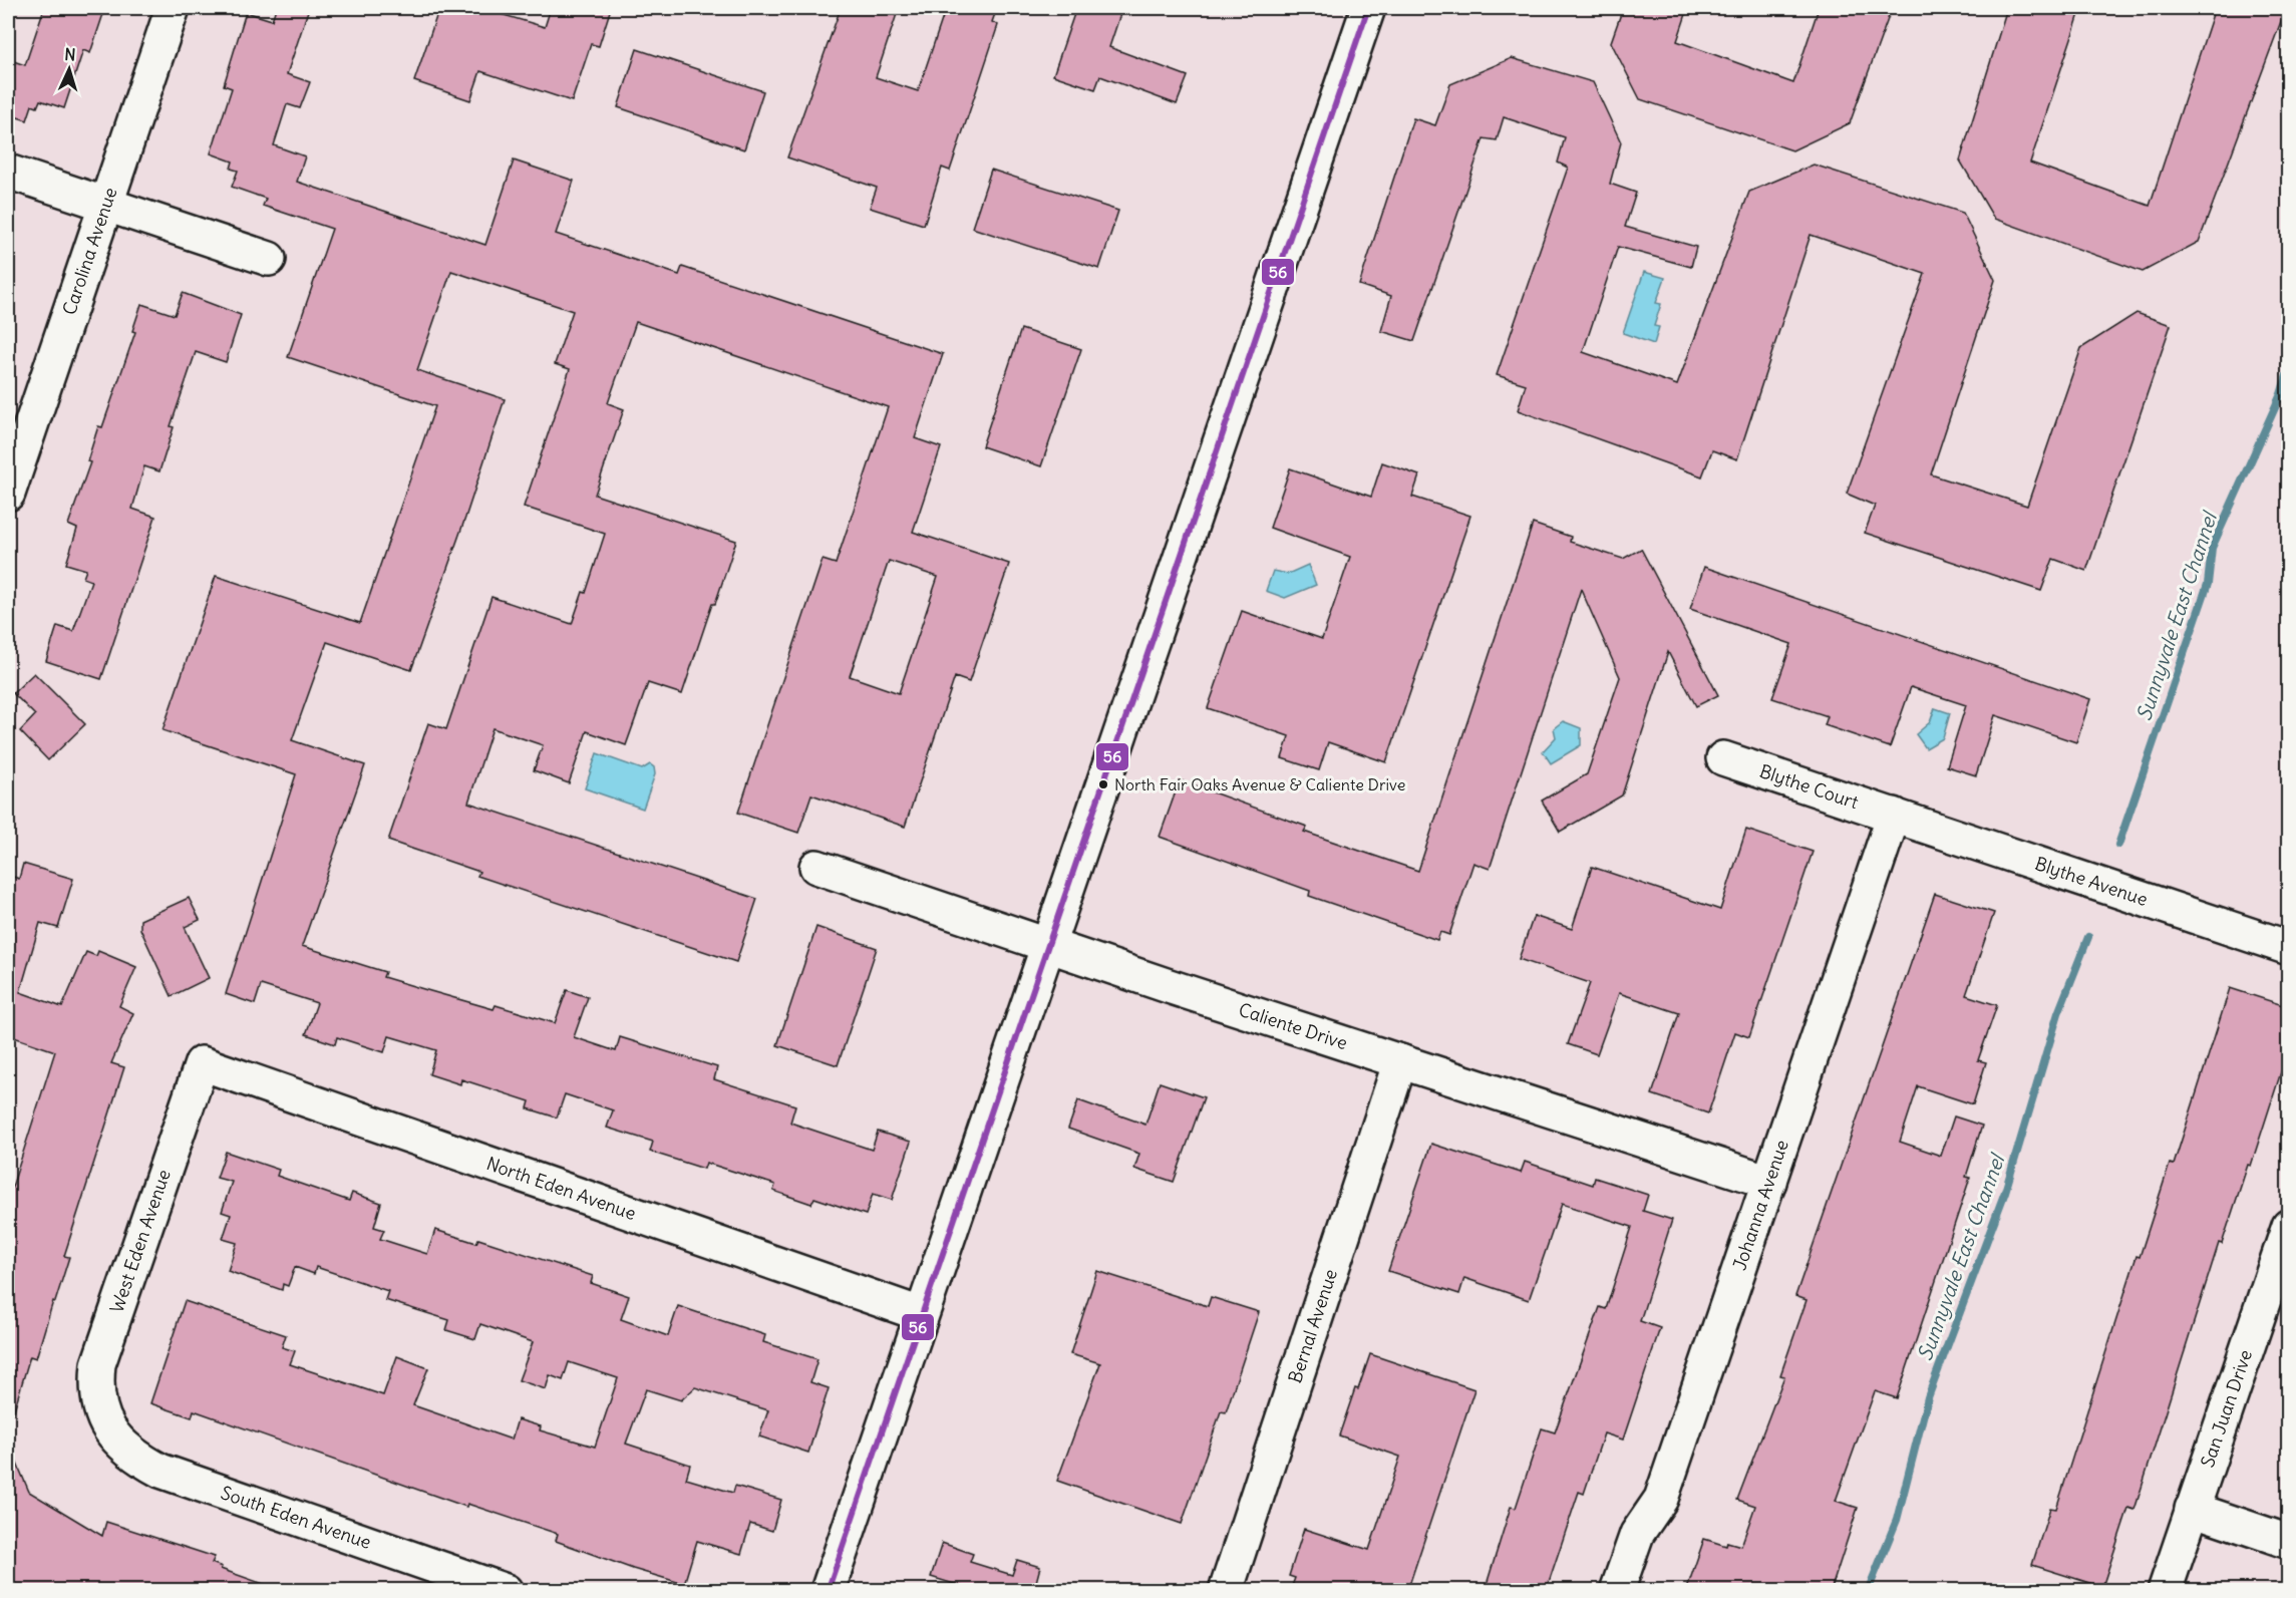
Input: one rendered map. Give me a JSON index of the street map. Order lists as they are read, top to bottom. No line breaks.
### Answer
{"streets":{"street":["Carolina Avenue","Blythe Court","Blythe Avenue","Caliente Drive","North Eden Avenue","Johanna Avenue","West Eden Avenue","Bernal Avenue","San Juan Drive","South Eden Avenue"]},"crossings":[["Blythe Court","Blythe Avenue"],["Blythe Court","Johanna Avenue"],["Blythe Avenue","Johanna Avenue"],["Caliente Drive","Johanna Avenue"],["Caliente Drive","Bernal Avenue"],["North Eden Avenue","West Eden Avenue"],["West Eden Avenue","South Eden Avenue"]],"water":["Sunnyvale East Channel"],"places":["North Fair Oaks Avenue & Caliente Drive"],"lines":["transit line 56"],"north":"top"}
